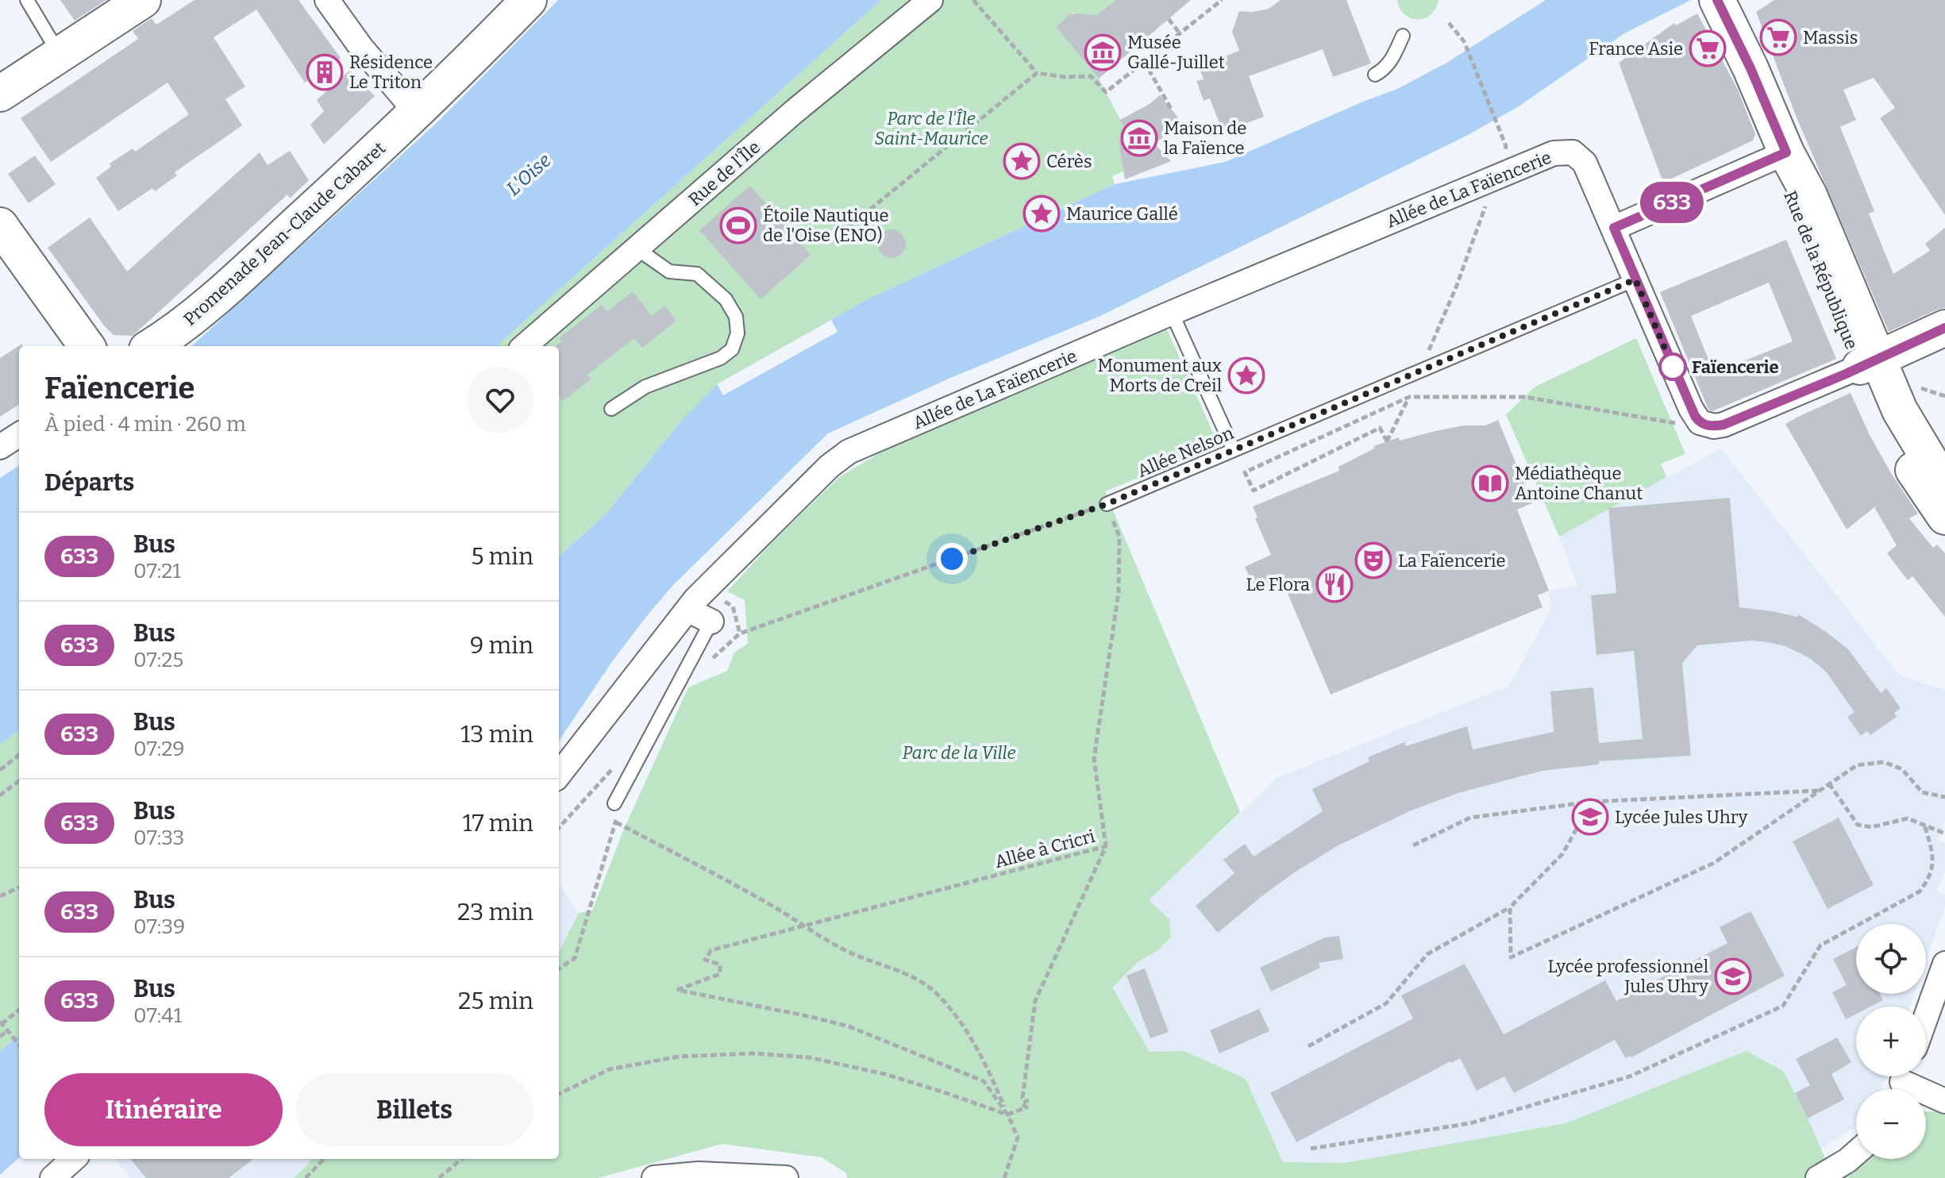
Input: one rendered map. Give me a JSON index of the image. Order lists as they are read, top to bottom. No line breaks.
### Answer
{"streets":{"street":["Rue de l'Île","Allée de La Faïencerie","Promenade Jean-Claude Cabaret","Rue de la République"],"lane":["Allée Nelson"],"path":["Allée à Cricri"]},"crossings":[["Allée de La Faïencerie","Allée Nelson"],["Allée Nelson","Allée à Cricri"]],"water":["L'Oise"],"parks":["Parc de l'Île Saint-Maurice","Parc de la Ville"],"places":{"supermarket":["Massis","France Asie"],"museum":["Musée Gallé-Juillet","Maison de la Faïence"],"building":["Résidence Le Triton"],"place":["Cérès","Maurice Gallé","Monument aux Morts de Creil"],"sports":["Étoile Nautique de l'Oise (ENO)"],"other":["Faïencerie"],"library":["Médiathèque Antoine Chanut"],"theatre":["La Faïencerie"],"restaurant":["Le Flora"],"school or university":["Lycée Jules Uhry","Lycée professionnel Jules Uhry"]},"lines":["bus line 633"],"page":{"on_map":"633","heading":[["Faïencerie","À pied · 4 min · 260 m"],"Départs"],"list":[{"mark":"633","name":"Bus","note":"07:21","value":"5 min"},{"mark":"633","name":"Bus","note":"07:25","value":"9 min"},{"mark":"633","name":"Bus","note":"07:29","value":"13 min"},{"mark":"633","name":"Bus","note":"07:33","value":"17 min"},{"mark":"633","name":"Bus","note":"07:39","value":"23 min"},{"mark":"633","name":"Bus","note":"07:41","value":"25 min"}],"map_buttons":["+","−"],"buttons":["Itinéraire","Billets"]}}
